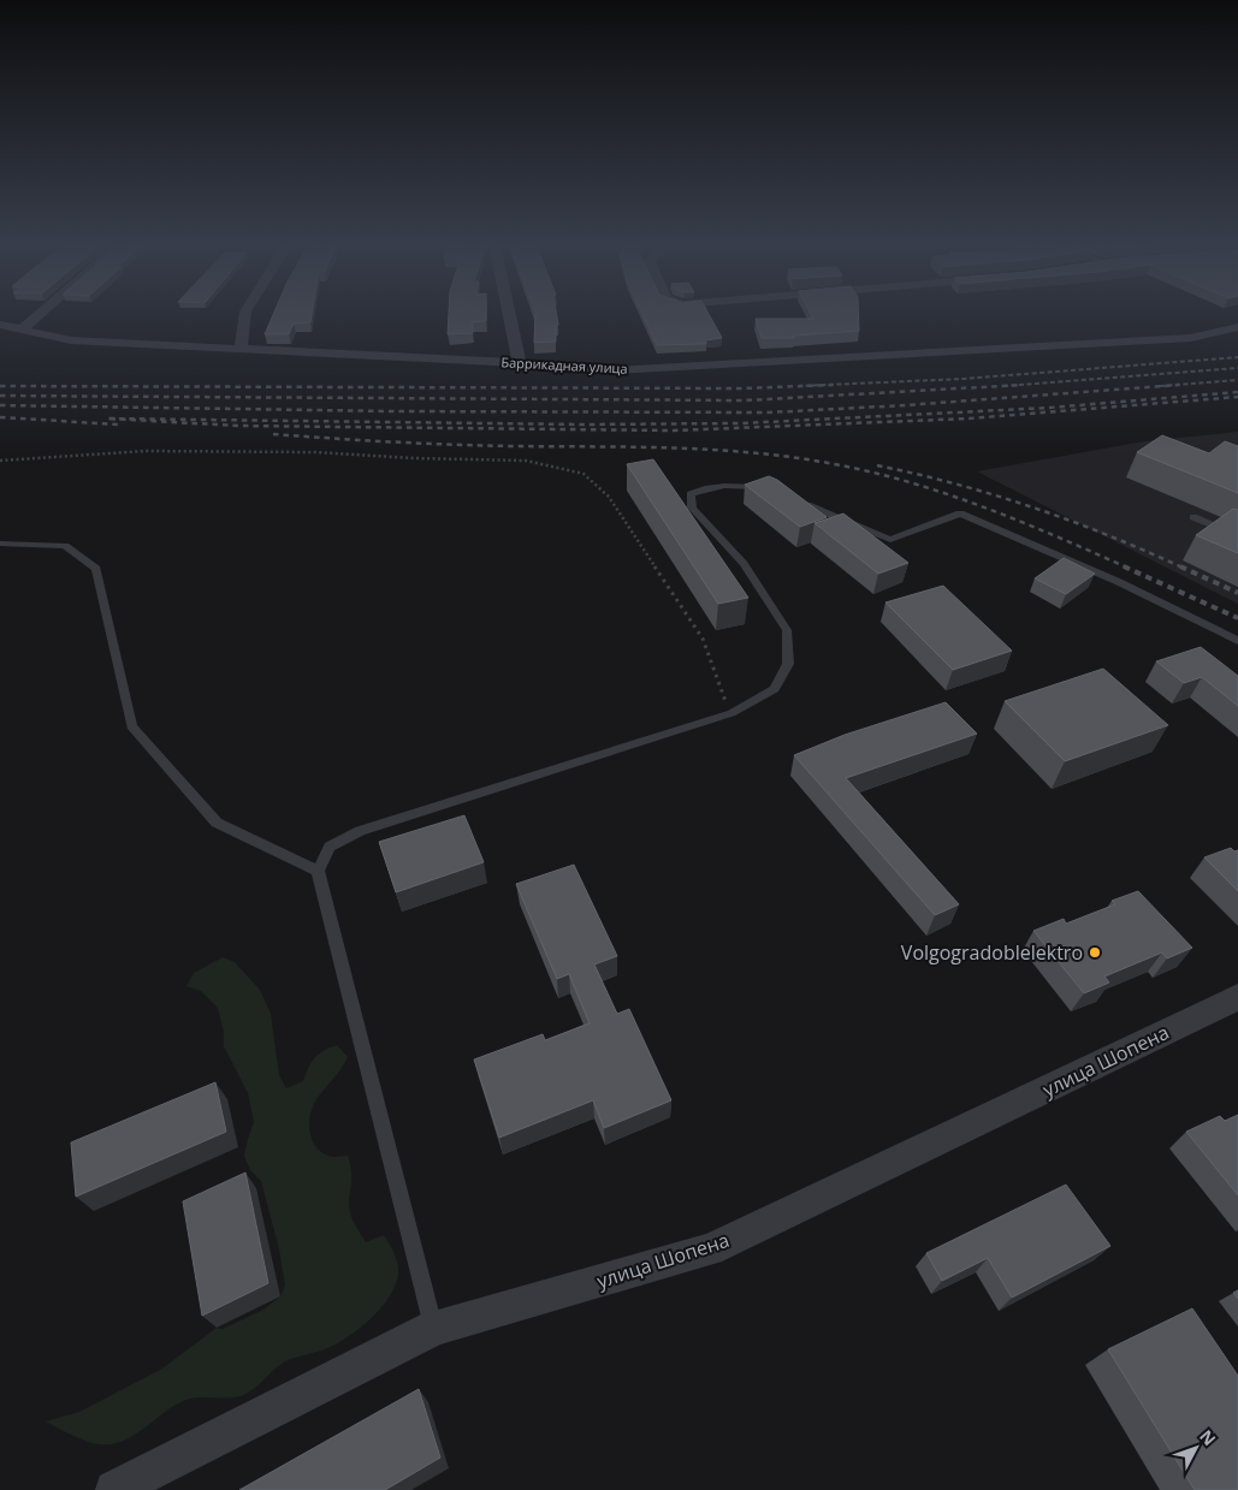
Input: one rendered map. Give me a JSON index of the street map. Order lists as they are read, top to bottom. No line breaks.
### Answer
{"streets":{"street":["Баррикадная улица","улица Шопена"]},"places":["Volgogradoblelektro"],"north":"top right"}
